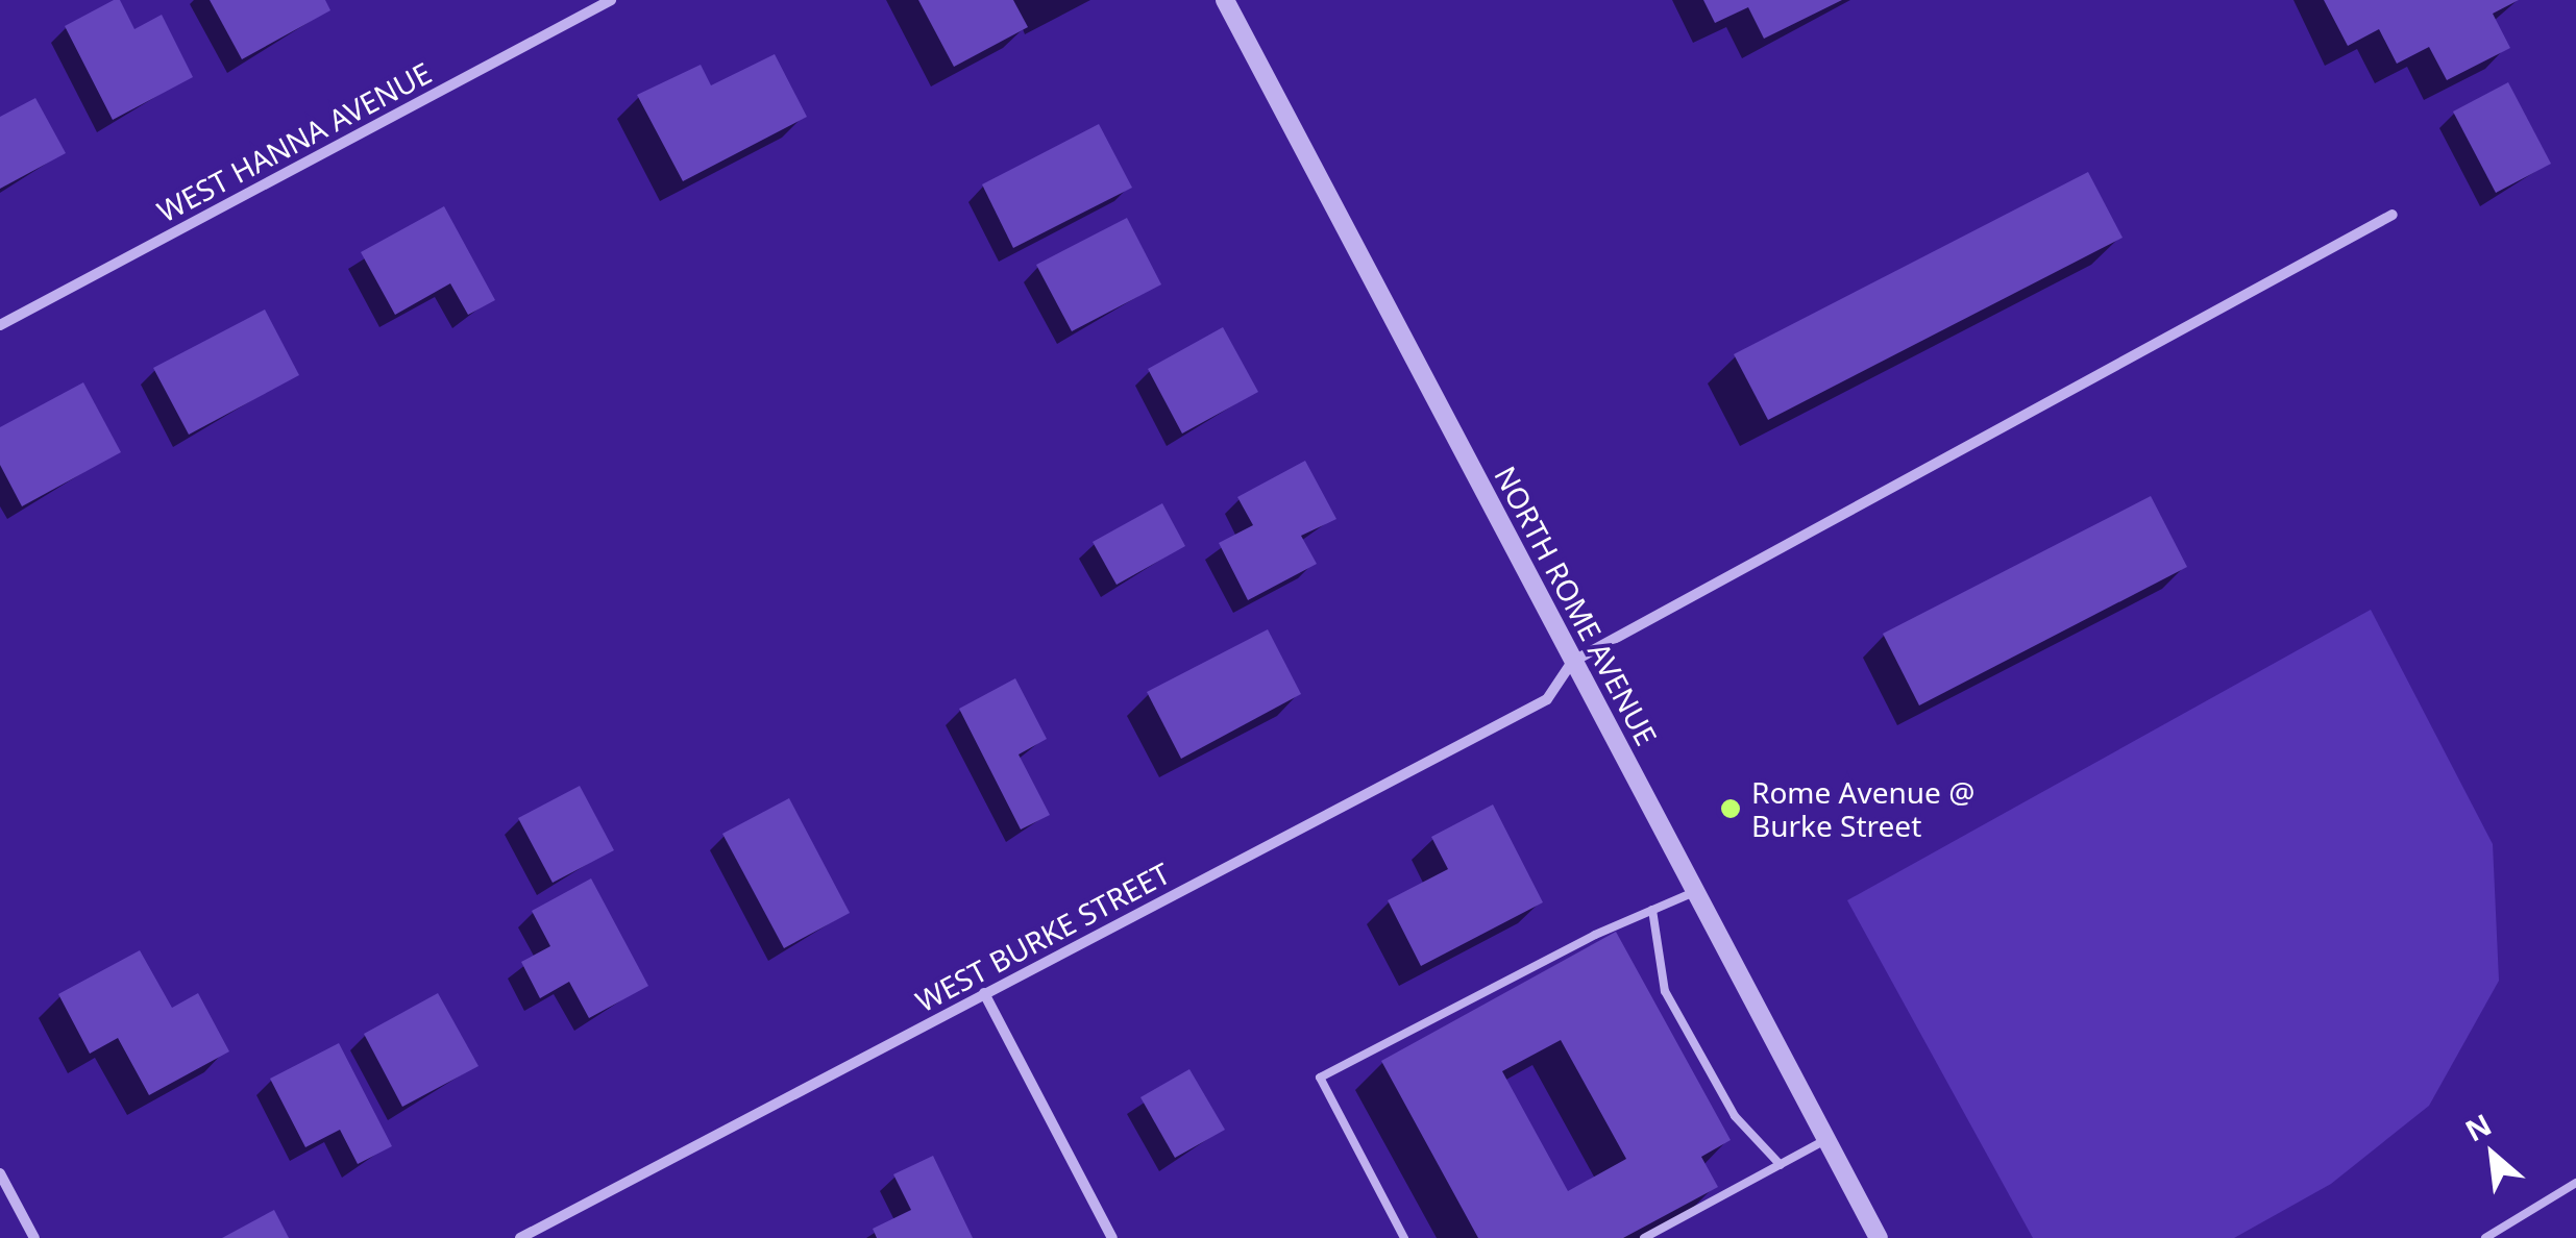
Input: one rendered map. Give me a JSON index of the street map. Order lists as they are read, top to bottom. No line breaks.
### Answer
{"streets":{"street":["WEST HANNA AVENUE","NORTH ROME AVENUE","WEST BURKE STREET"]},"crossings":[["NORTH ROME AVENUE","WEST BURKE STREET"]],"places":["Rome Avenue @ Burke Street"],"north":"top left"}
